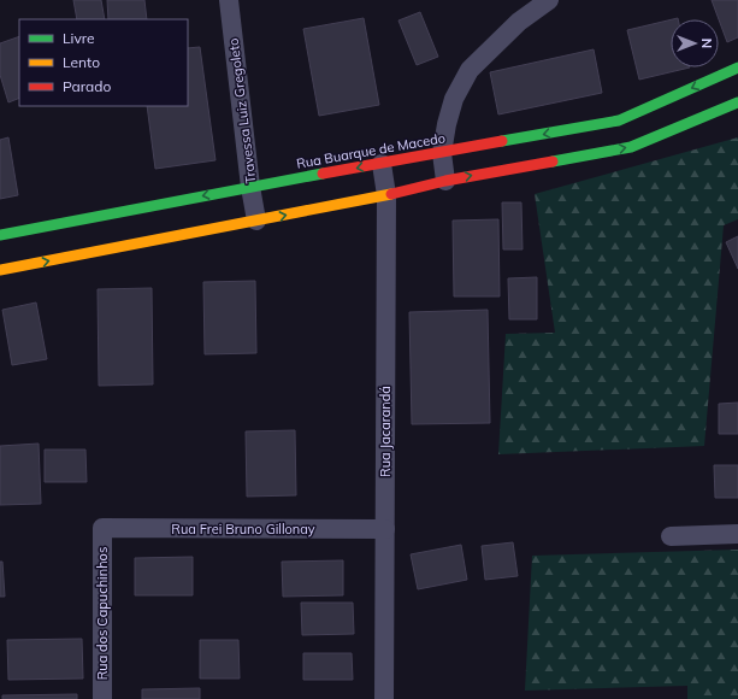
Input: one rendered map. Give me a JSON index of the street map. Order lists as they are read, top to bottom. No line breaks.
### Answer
{"streets":{"main road":["Rua Buarque de Macedo"],"street":["Travessa Luiz Gregoleto","Rua Jacarandá","Rua Frei Bruno Gillonay","Rua dos Capuchinhos"]},"crossings":[["Travessa Luiz Gregoleto","Rua Buarque de Macedo"],["Rua Buarque de Macedo","Rua Jacarandá"],["Rua Jacarandá","Rua Frei Bruno Gillonay"],["Rua Frei Bruno Gillonay","Rua dos Capuchinhos"]],"legend":["Livre","Lento","Parado"],"north":"right"}
